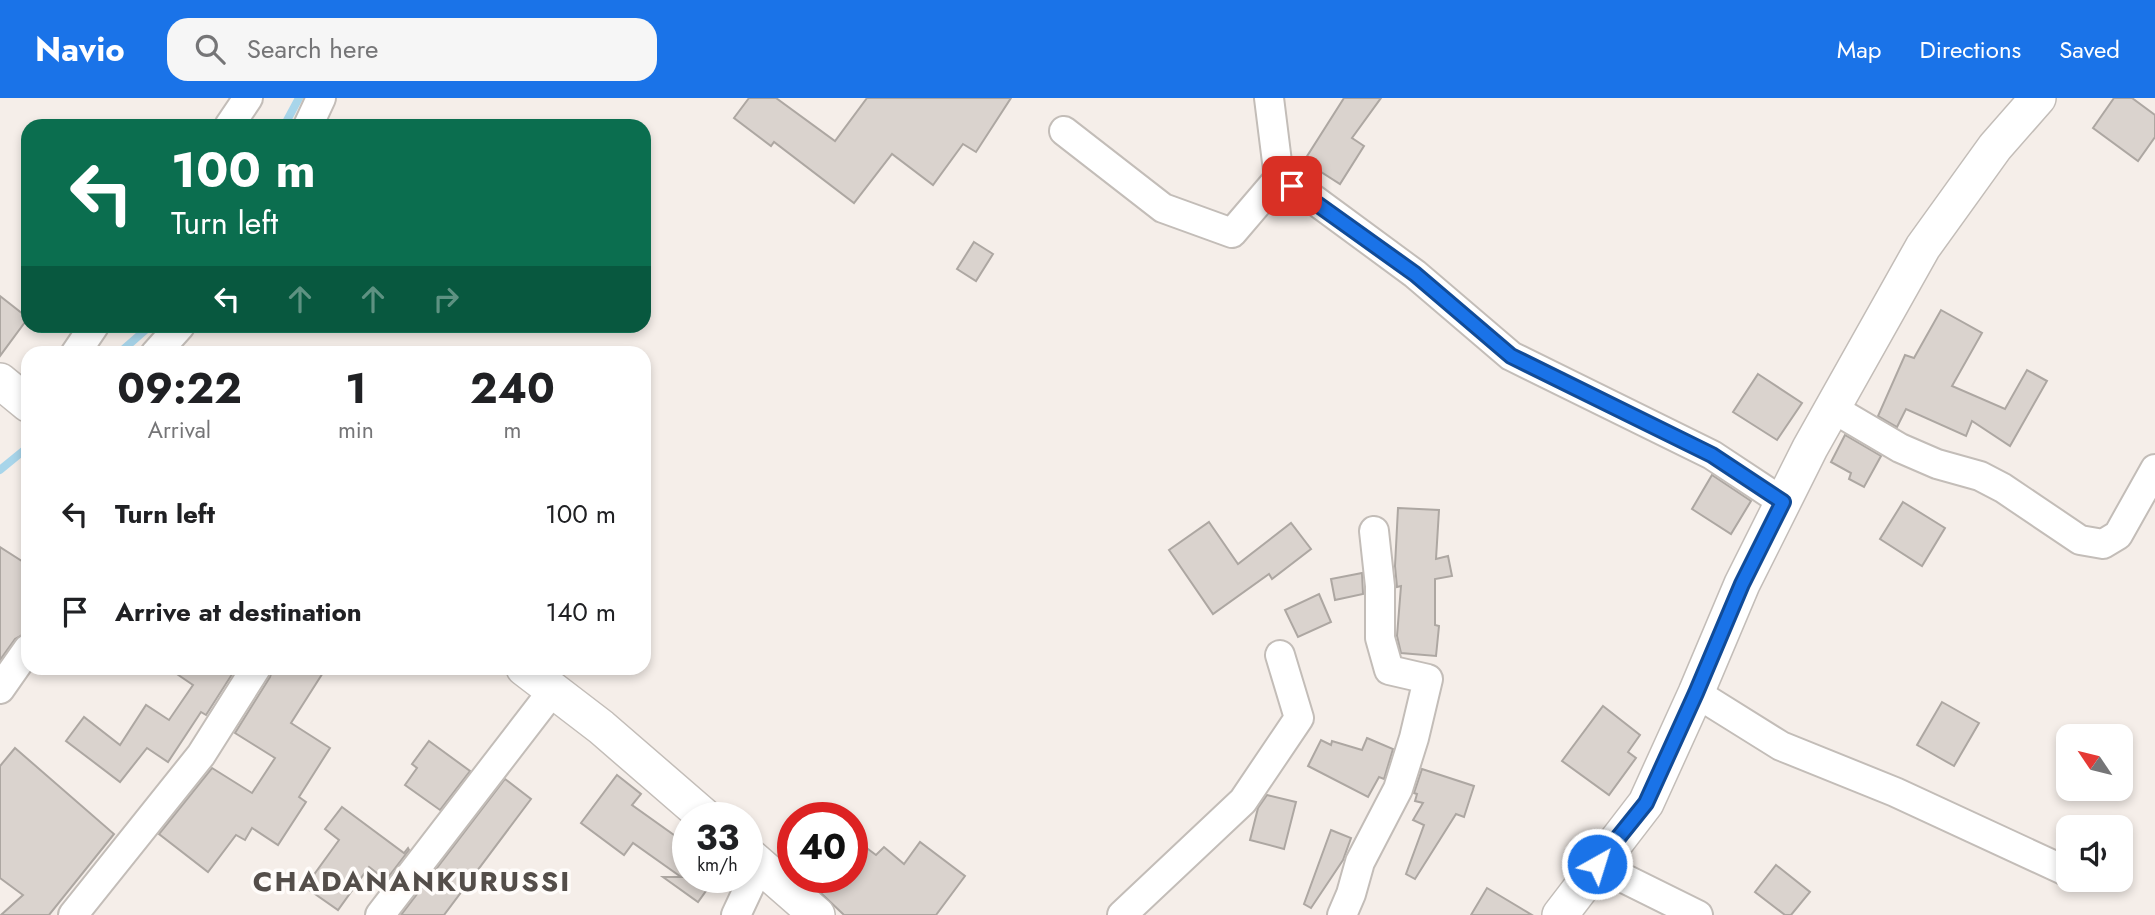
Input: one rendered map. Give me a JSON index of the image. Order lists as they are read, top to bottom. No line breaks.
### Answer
{"districts":["CHADANANKURUSSI"],"north":"top left","page":{"header":"Navio","search":"Search here","nav":["Map","Directions","Saved"],"turn":["100 m","Turn left"],"eta":["09:22","Arrival","1","min","240","m"],"list":[{"name":"Turn left","value":"100 m"},{"name":"Arrive at destination","value":"140 m"}],"speed":"33 km/h","limit":"40"}}
